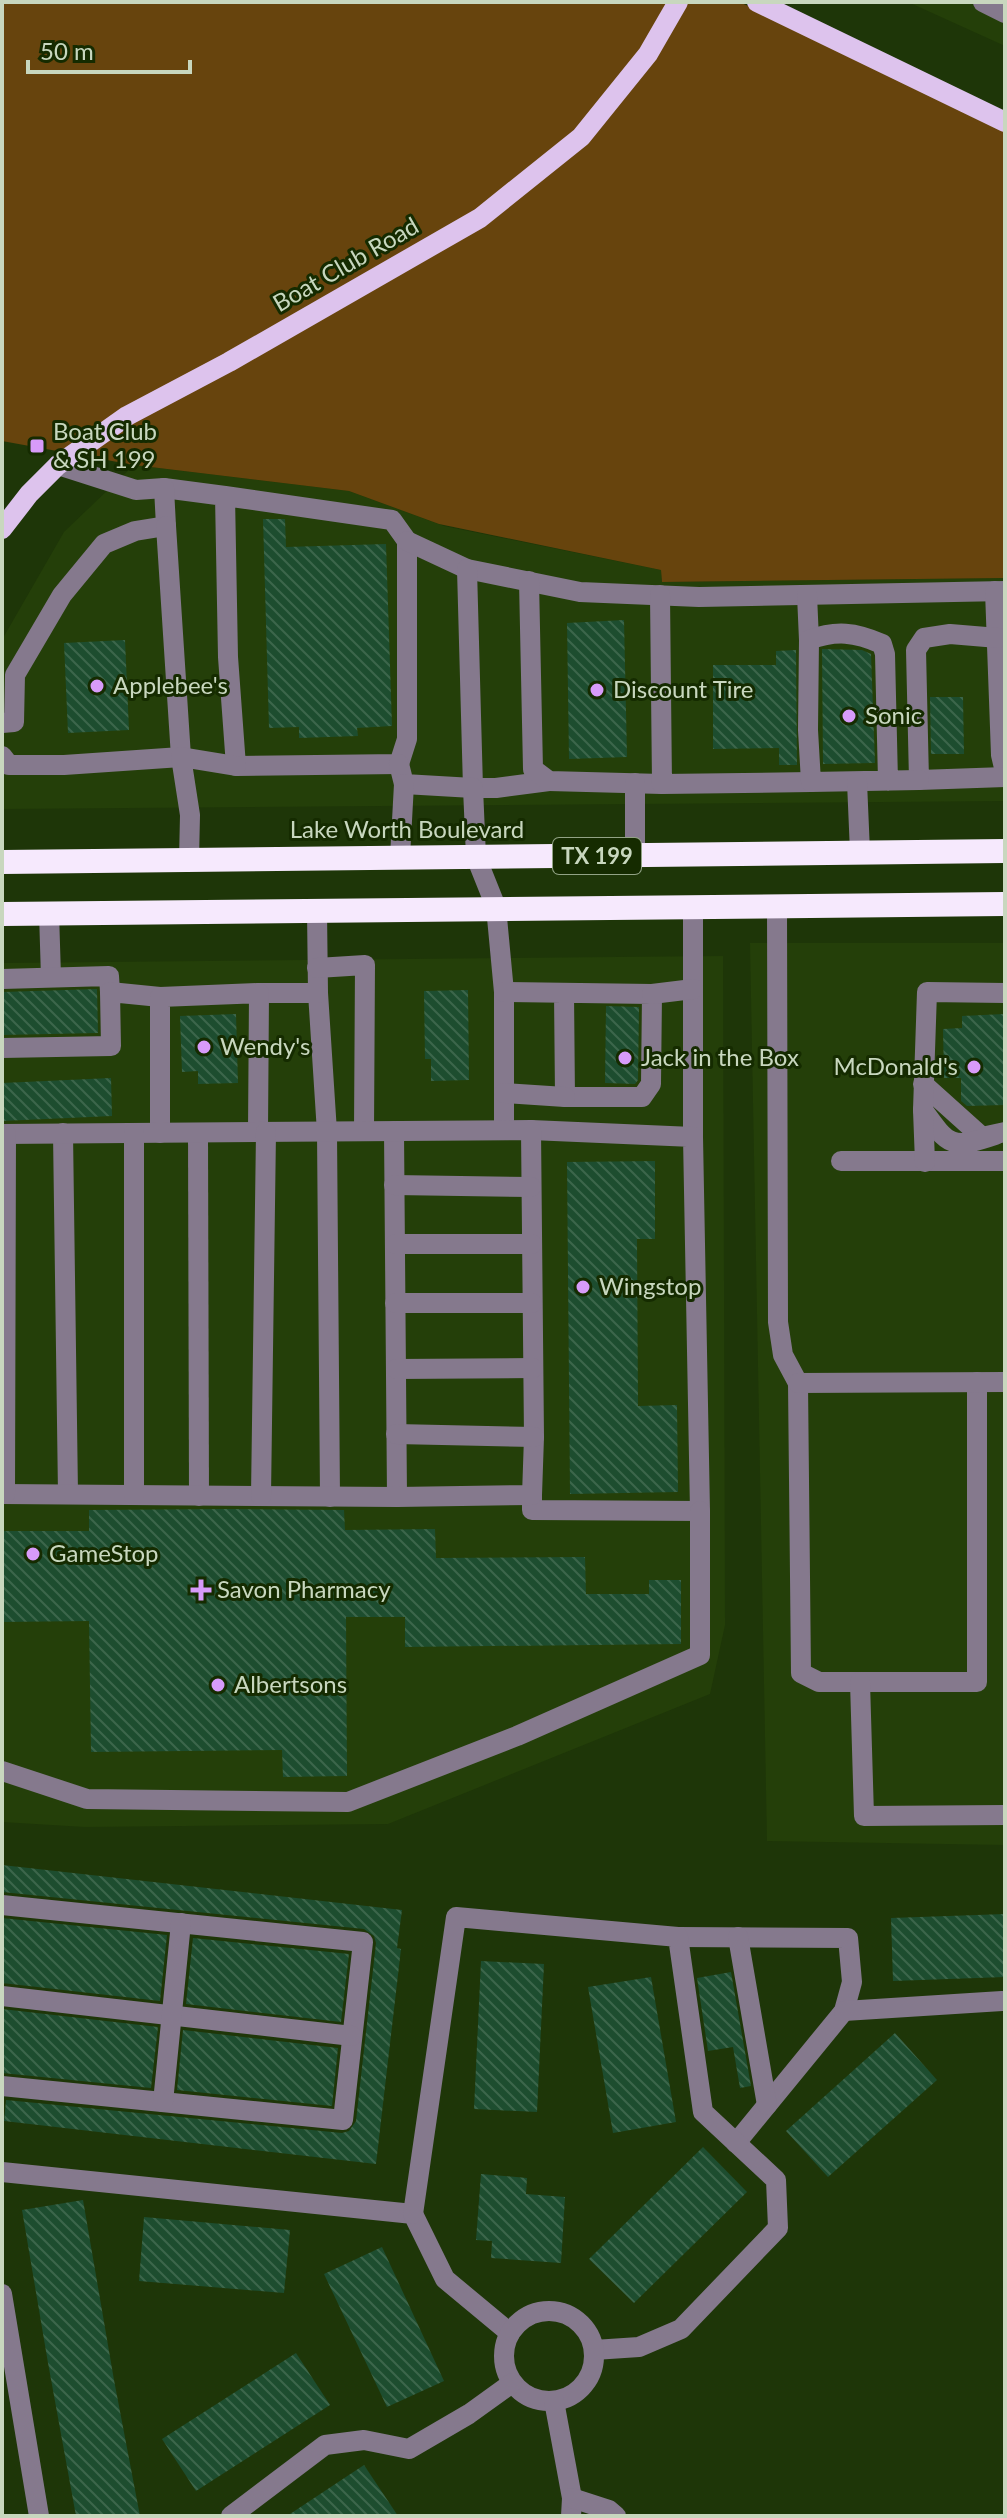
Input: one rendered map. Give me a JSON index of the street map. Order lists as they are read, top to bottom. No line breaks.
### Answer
{"streets":{"highway":["Lake Worth Boulevard","TX 199"],"main road":["Boat Club Road"]},"places":{"transit":["Boat Club & SH 199"],"other":["Applebee's","Discount Tire","Sonic","Wendy's","Jack in the Box","McDonald's","Wingstop","GameStop","Albertsons"],"health":["Savon Pharmacy"]},"scale_bar":"50 m"}
